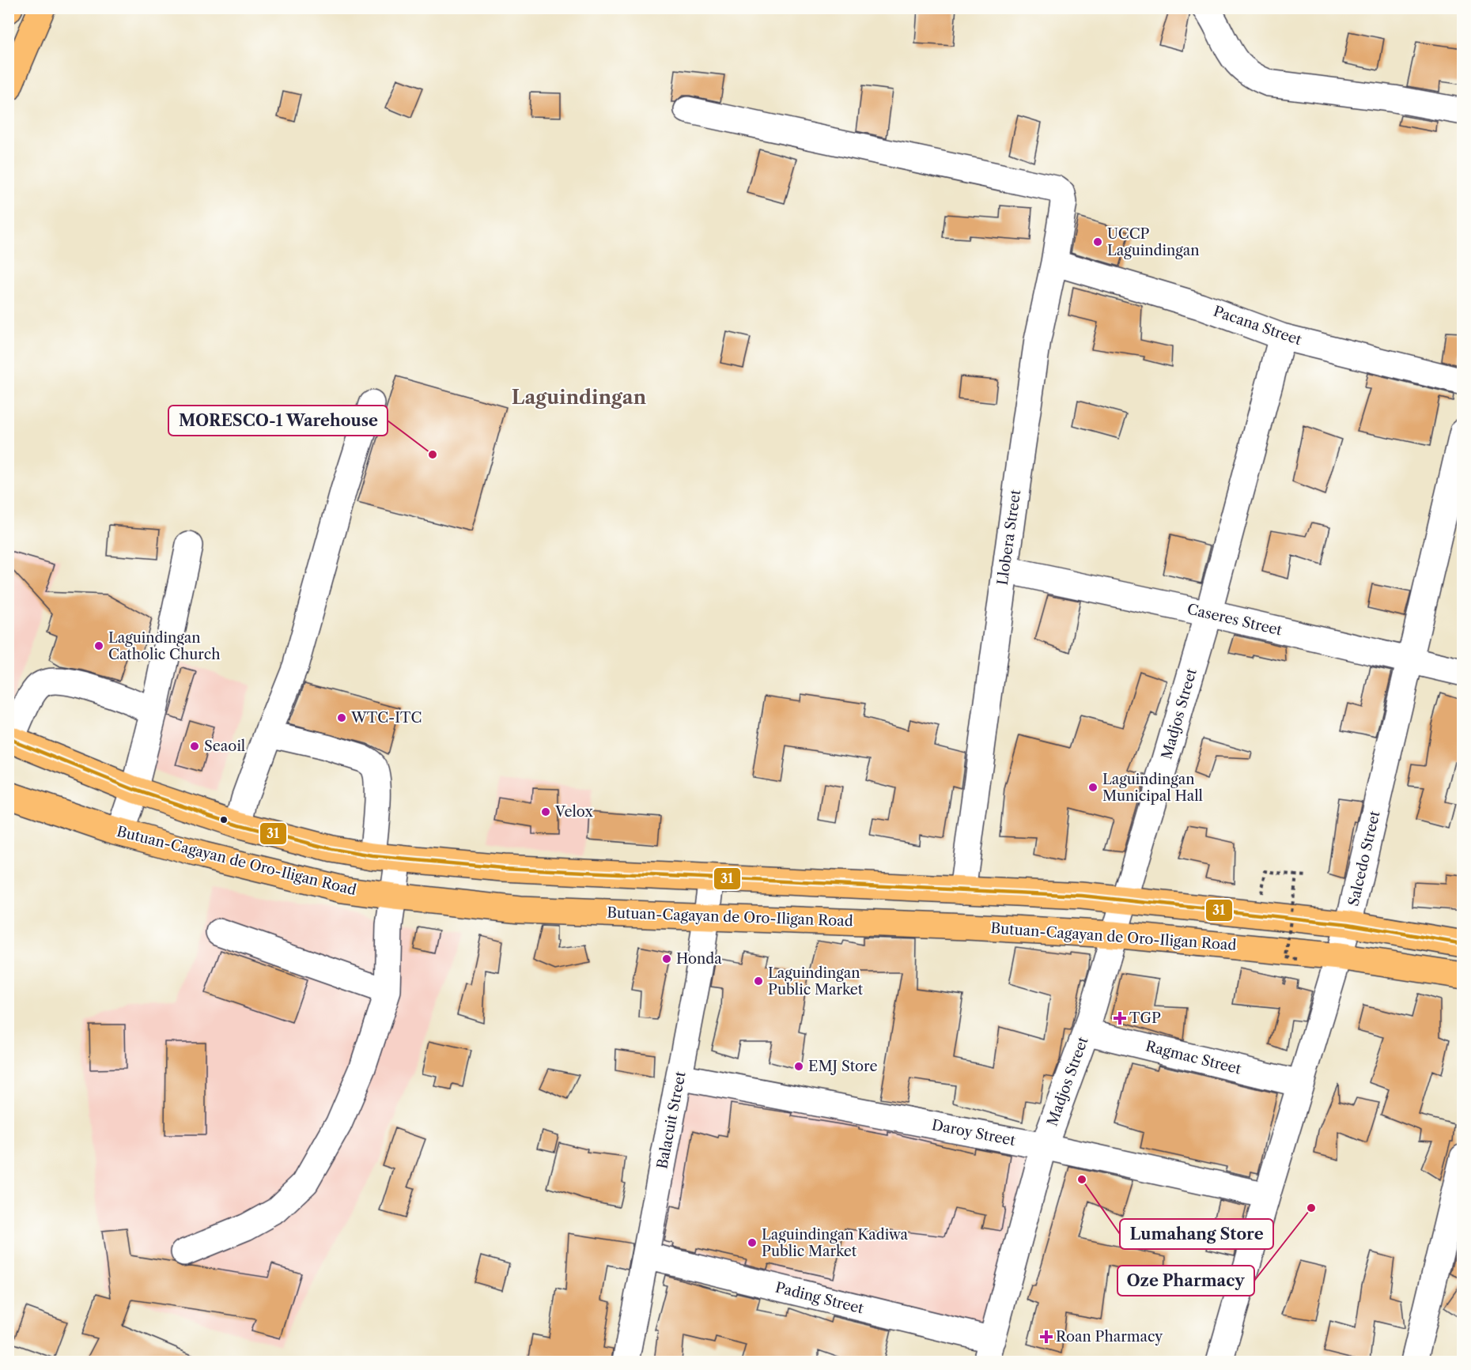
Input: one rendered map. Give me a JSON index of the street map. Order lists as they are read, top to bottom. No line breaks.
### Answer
{"streets":{"main road":["Butuan-Cagayan de Oro-Iligan Road"],"street":["Pacana Street","Llobera Street","Caseres Street","Madjos Street","Salcedo Street","Ragmac Street","Balacuit Street","Daroy Street","Pading Street"]},"crossings":[["Pacana Street","Llobera Street"],["Pacana Street","Madjos Street"],["Llobera Street","Caseres Street"],["Caseres Street","Madjos Street"],["Caseres Street","Salcedo Street"],["Madjos Street","Butuan-Cagayan de Oro-Iligan Road"],["Madjos Street","Ragmac Street"],["Madjos Street","Daroy Street"],["Madjos Street","Pading Street"],["Salcedo Street","Butuan-Cagayan de Oro-Iligan Road"],["Salcedo Street","Ragmac Street"],["Salcedo Street","Daroy Street"],["Butuan-Cagayan de Oro-Iligan Road","Balacuit Street"],["Balacuit Street","Daroy Street"],["Balacuit Street","Pading Street"]],"districts":["Laguindingan"],"places":{"other":["UCCP Laguindingan","MORESCO-1 Warehouse","Laguindingan Catholic Church","WTC-ITC","Seaoil","Laguindingan Municipal Hall","Velox","Honda","Laguindingan Public Market","EMJ Store","Lumahang Store","Oze Pharmacy","Laguindingan Kadiwa Public Market"],"health":["TGP","Roan Pharmacy"]},"lines":["transit line 31"]}
